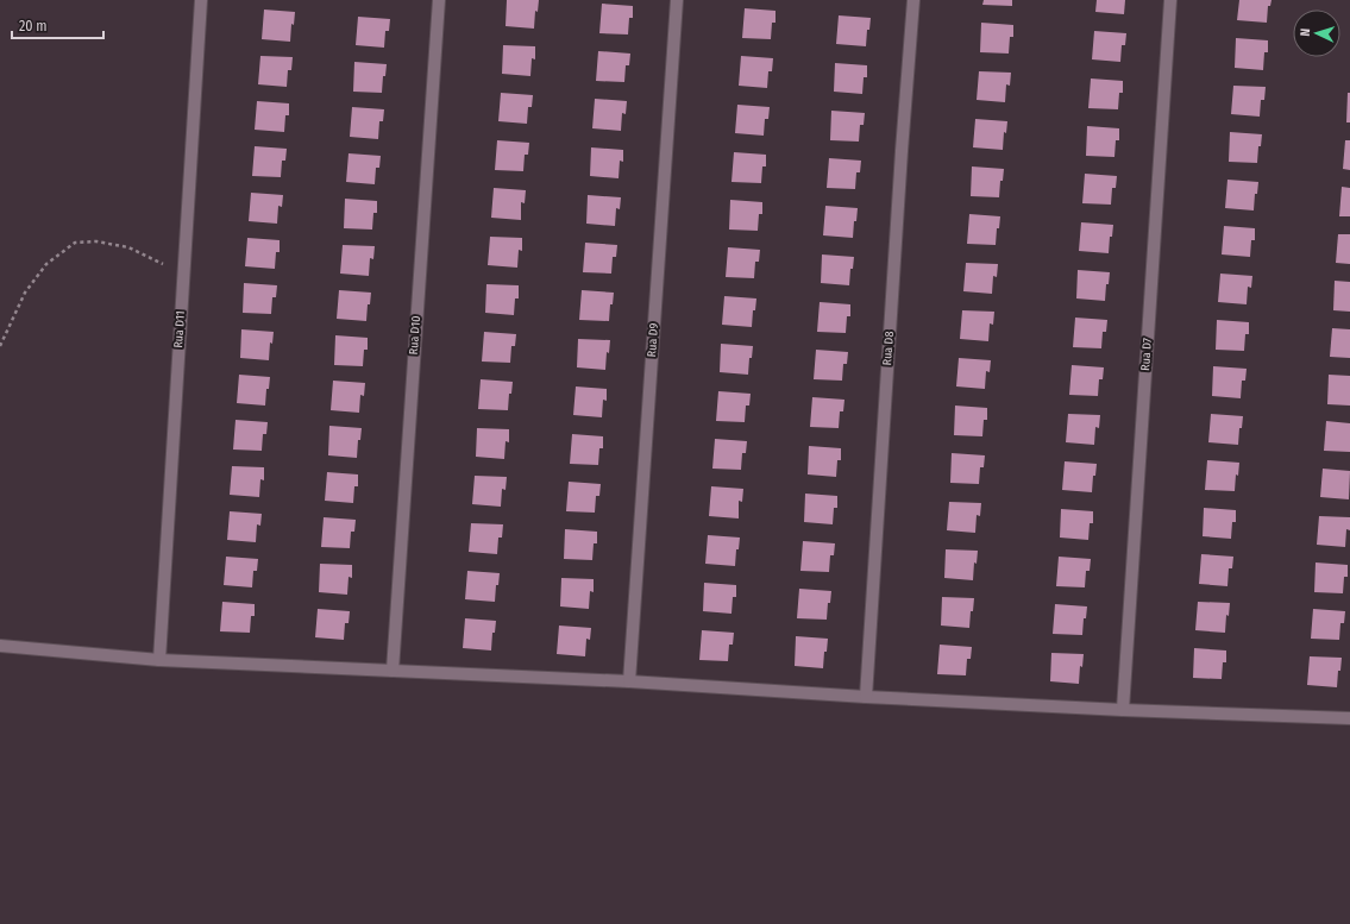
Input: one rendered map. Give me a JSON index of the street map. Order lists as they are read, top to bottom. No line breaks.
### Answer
{"streets":{"street":["Rua D11","Rua D10","Rua D9","Rua D8","Rua D7"]},"scale_bar":"20 m","north":"left"}
